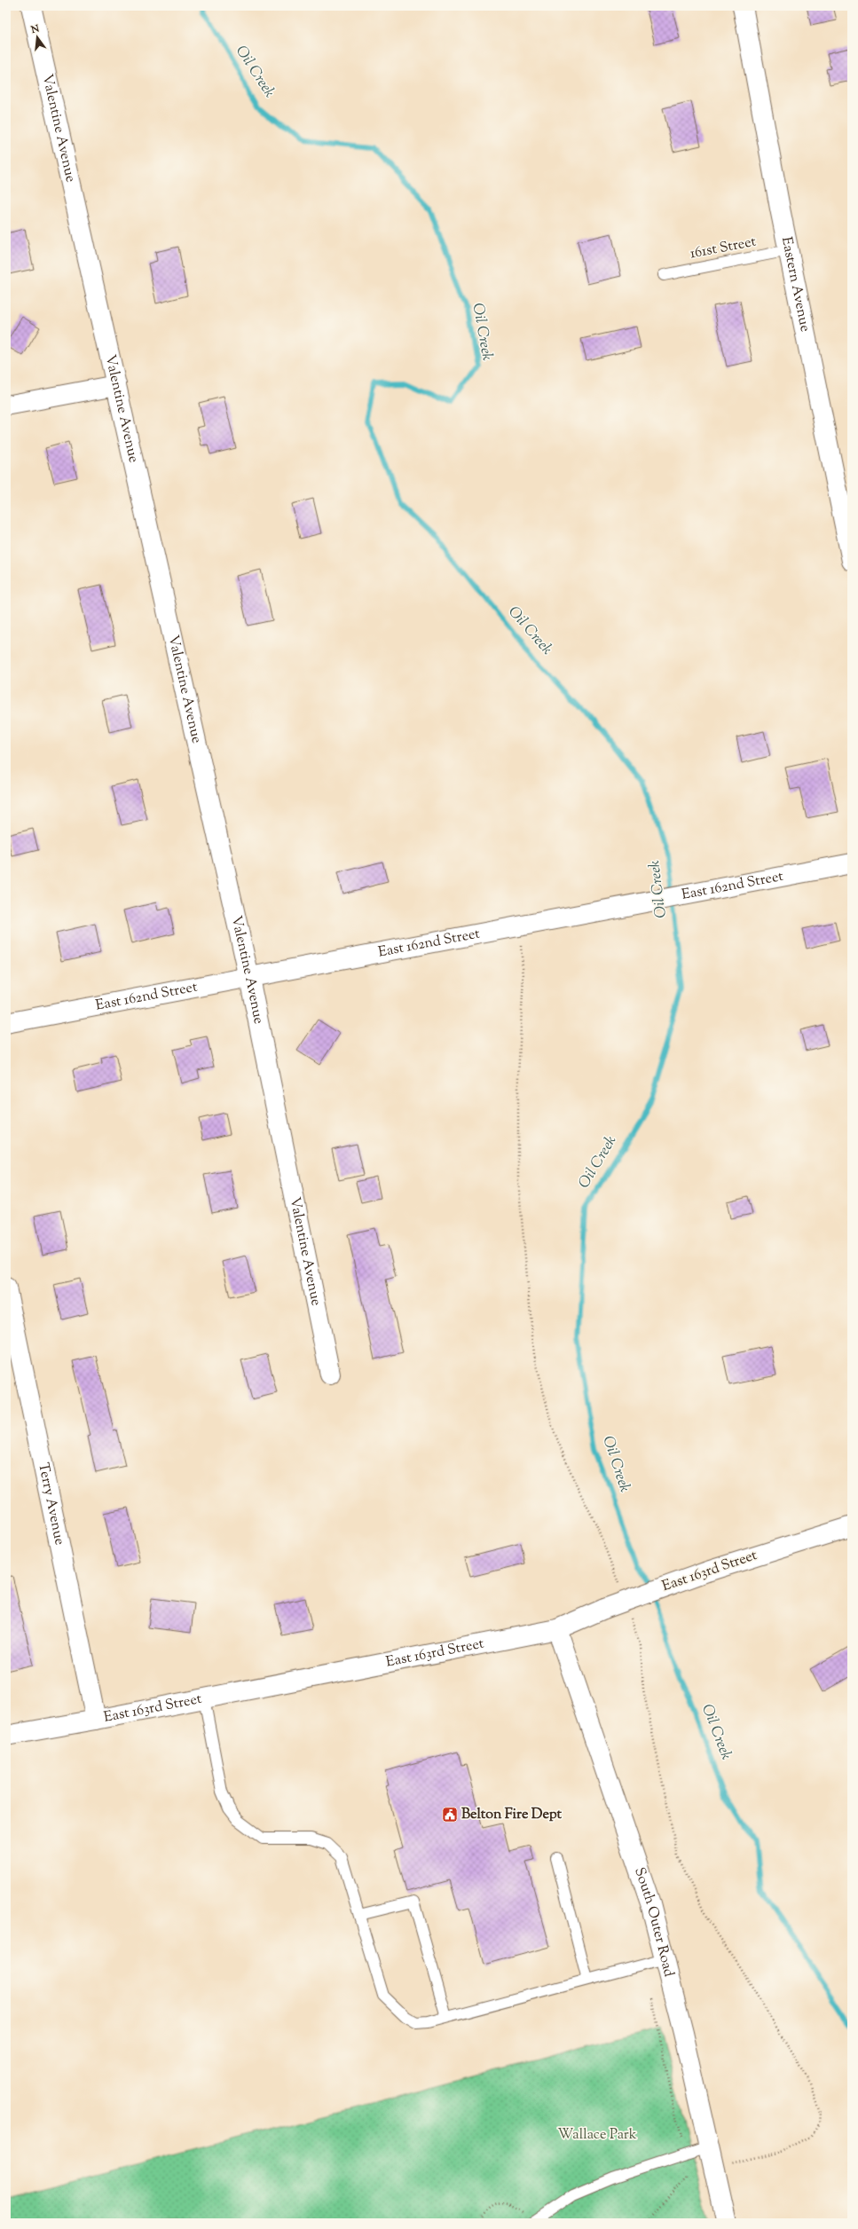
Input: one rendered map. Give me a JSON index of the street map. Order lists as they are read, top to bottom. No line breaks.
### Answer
{"streets":{"street":["Valentine Avenue","Eastern Avenue","East 162nd Street","Terry Avenue","East 163rd Street","South Outer Road"],"lane":["161st Street"]},"crossings":[["Valentine Avenue","East 162nd Street"],["161st Street","Eastern Avenue"],["Terry Avenue","East 163rd Street"],["East 163rd Street","South Outer Road"]],"water":["Oil Creek"],"parks":["Wallace Park"],"places":{"public building":["Belton Fire Dept"]},"north":"top"}
